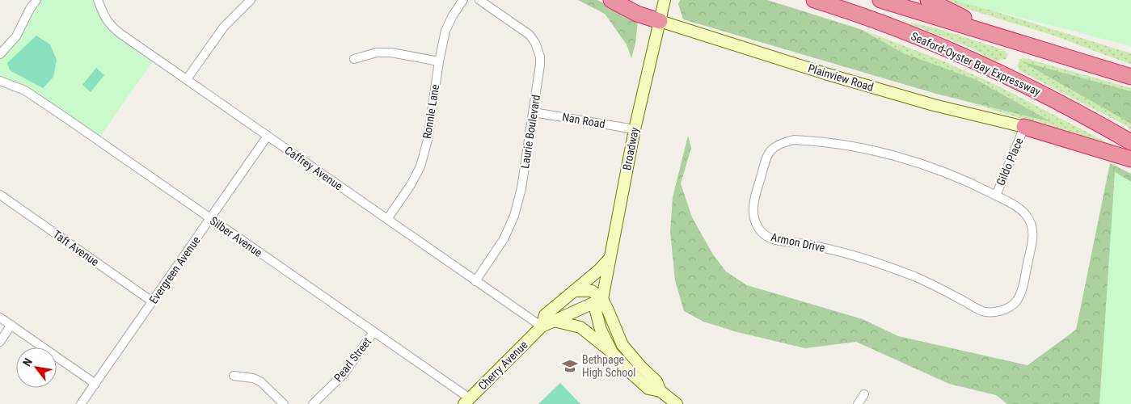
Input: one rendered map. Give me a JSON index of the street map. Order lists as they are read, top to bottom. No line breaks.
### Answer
{"streets":{"highway":["Seaford-Oyster Bay Expressway"],"main road":["Plainview Road","Broadway","Cherry Avenue"],"street":["Ronnie Lane","Nan Road","Laurie Boulevard","Gildo Place","Caffrey Avenue","Silber Avenue","Armon Drive","Taft Avenue","Evergreen Avenue","Pearl Street"]},"crossings":[["Plainview Road","Broadway"],["Plainview Road","Gildo Place"],["Ronnie Lane","Caffrey Avenue"],["Nan Road","Laurie Boulevard"],["Nan Road","Broadway"],["Laurie Boulevard","Caffrey Avenue"],["Broadway","Cherry Avenue"],["Gildo Place","Armon Drive"],["Caffrey Avenue","Evergreen Avenue"],["Caffrey Avenue","Cherry Avenue"],["Silber Avenue","Evergreen Avenue"],["Silber Avenue","Pearl Street"],["Silber Avenue","Cherry Avenue"],["Taft Avenue","Evergreen Avenue"]],"places":{"school or university":["Bethpage High School"]},"north":"top left"}
